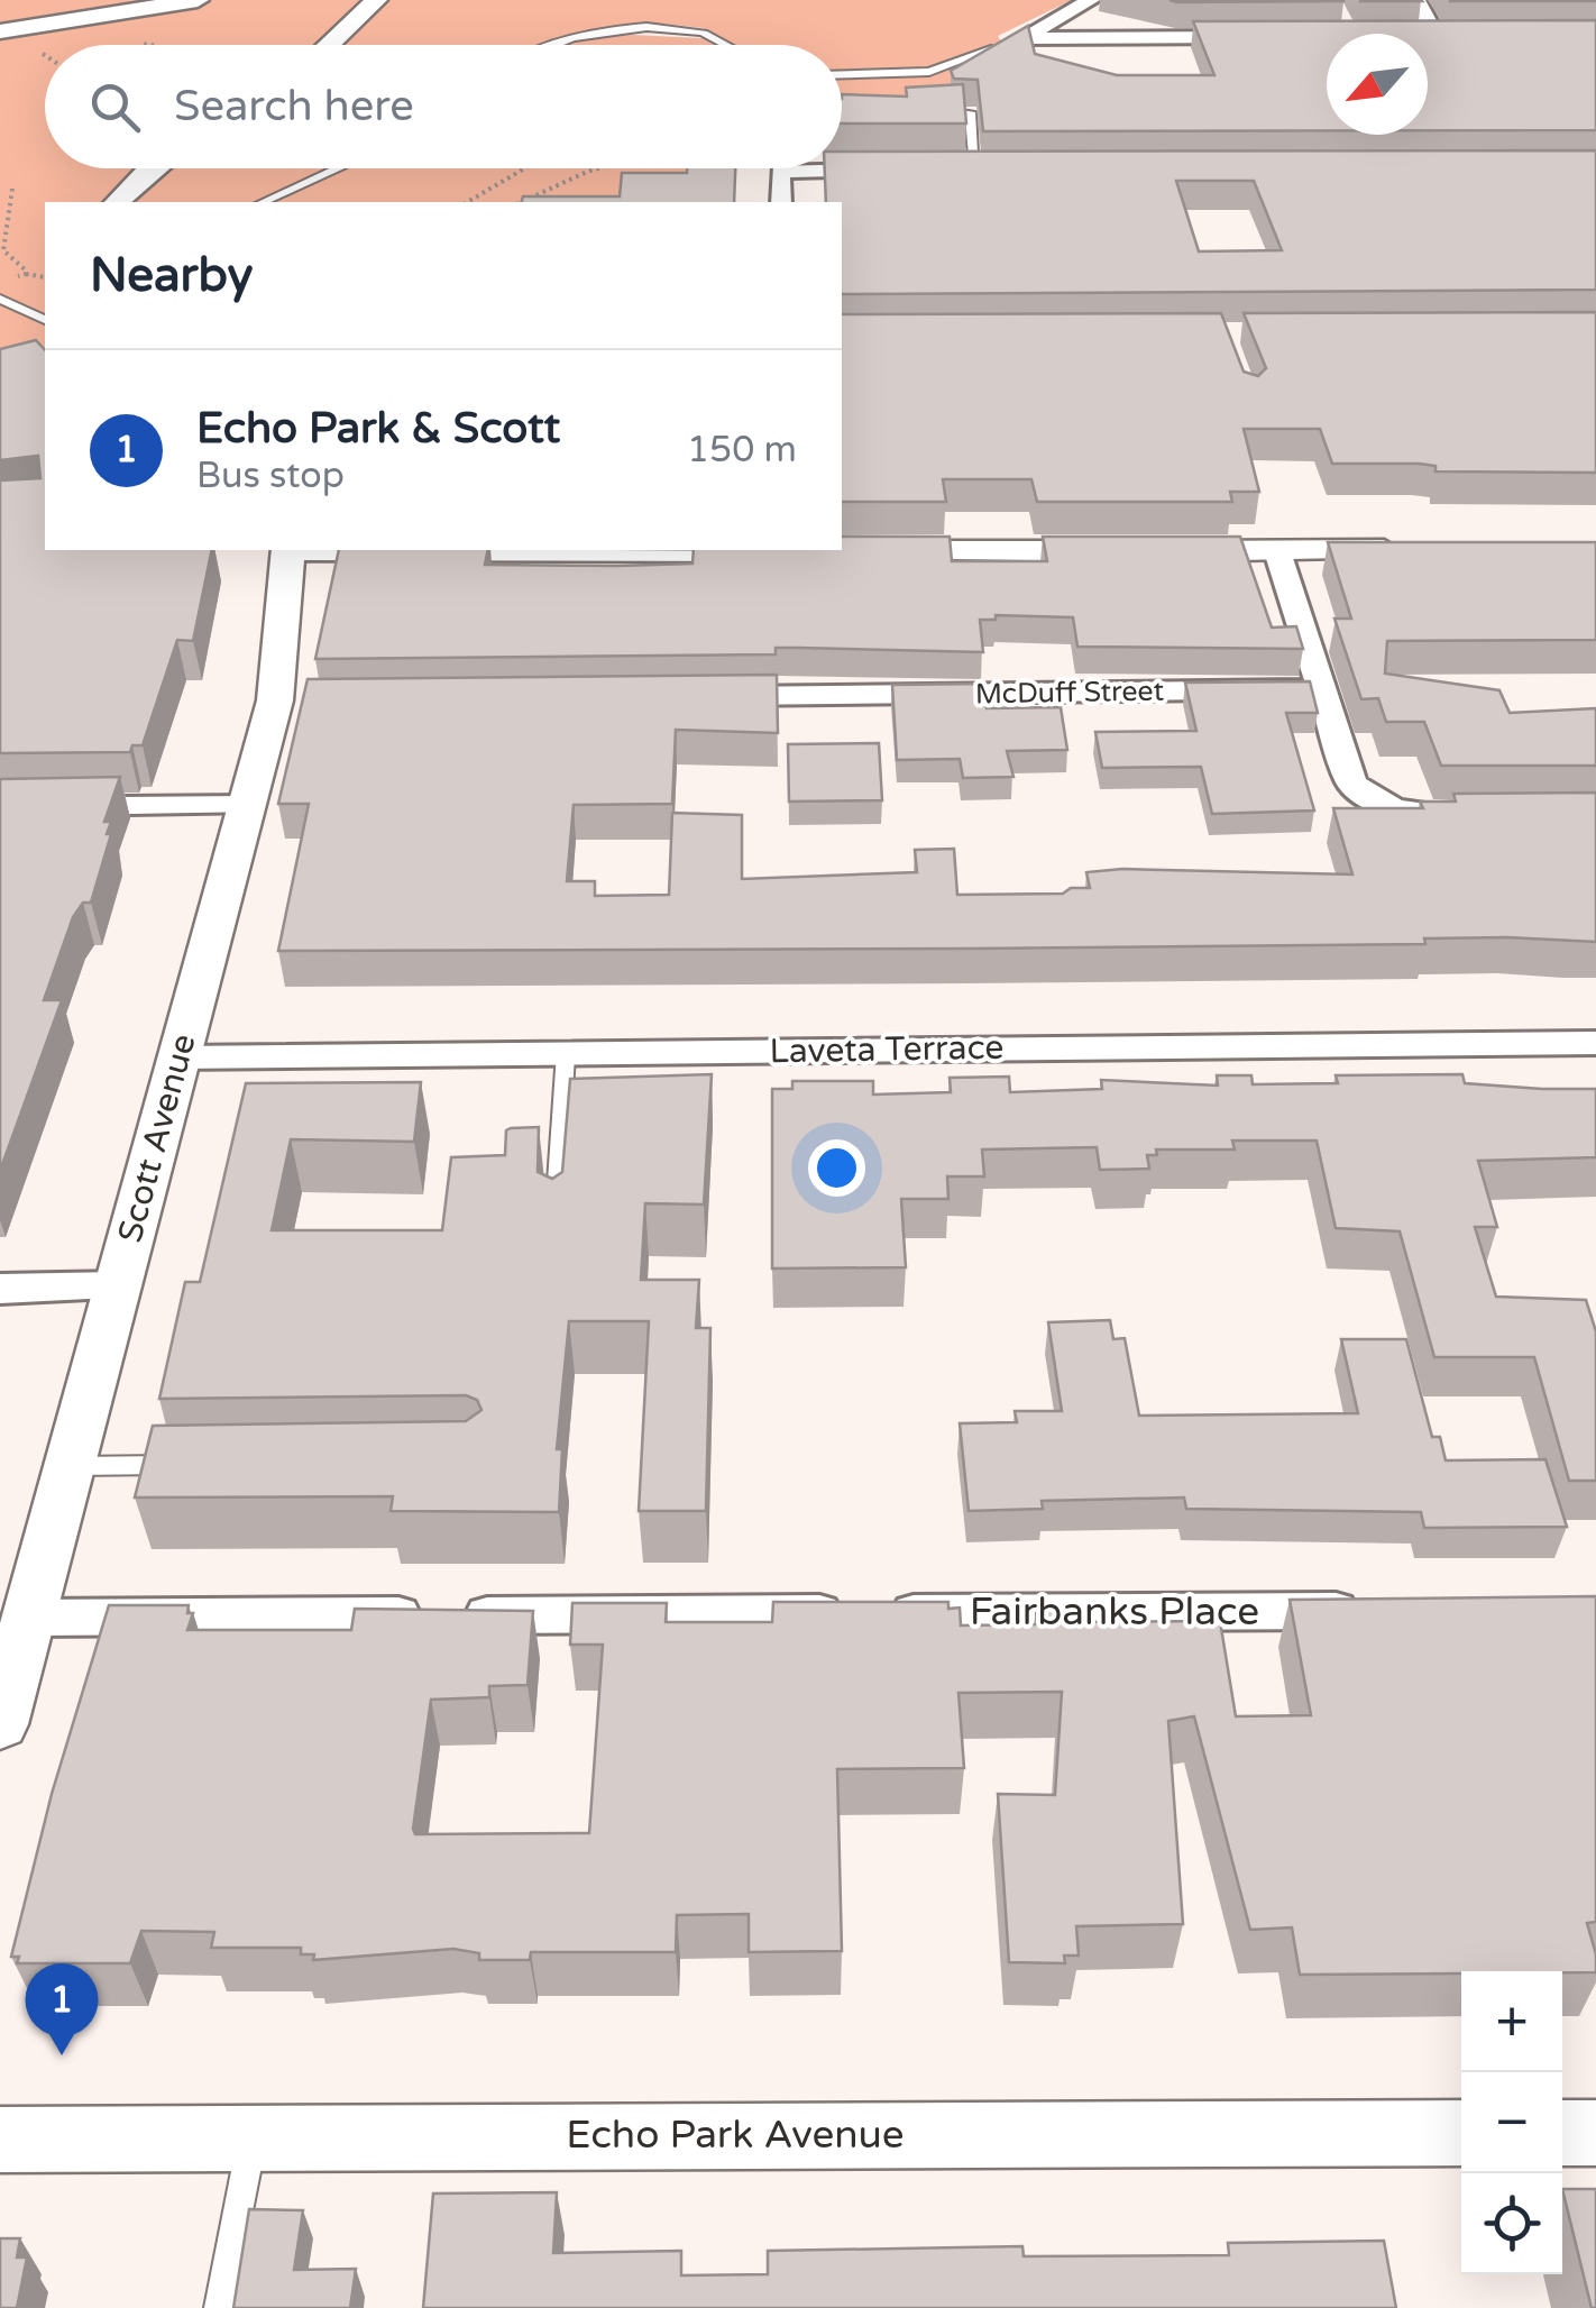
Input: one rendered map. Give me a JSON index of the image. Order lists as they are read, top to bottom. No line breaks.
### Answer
{"streets":{"street":["McDuff Street","Laveta Terrace","Scott Avenue","Fairbanks Place","Echo Park Avenue"]},"crossings":[["Laveta Terrace","Scott Avenue"],["Scott Avenue","Fairbanks Place"]],"north":"bottom left","page":{"search":"Search here","heading":"Nearby","list":[{"mark":"1","name":"Echo Park & Scott","note":"Bus stop","value":"150 m"}],"pins":"1","map_buttons":["+","−"]}}
